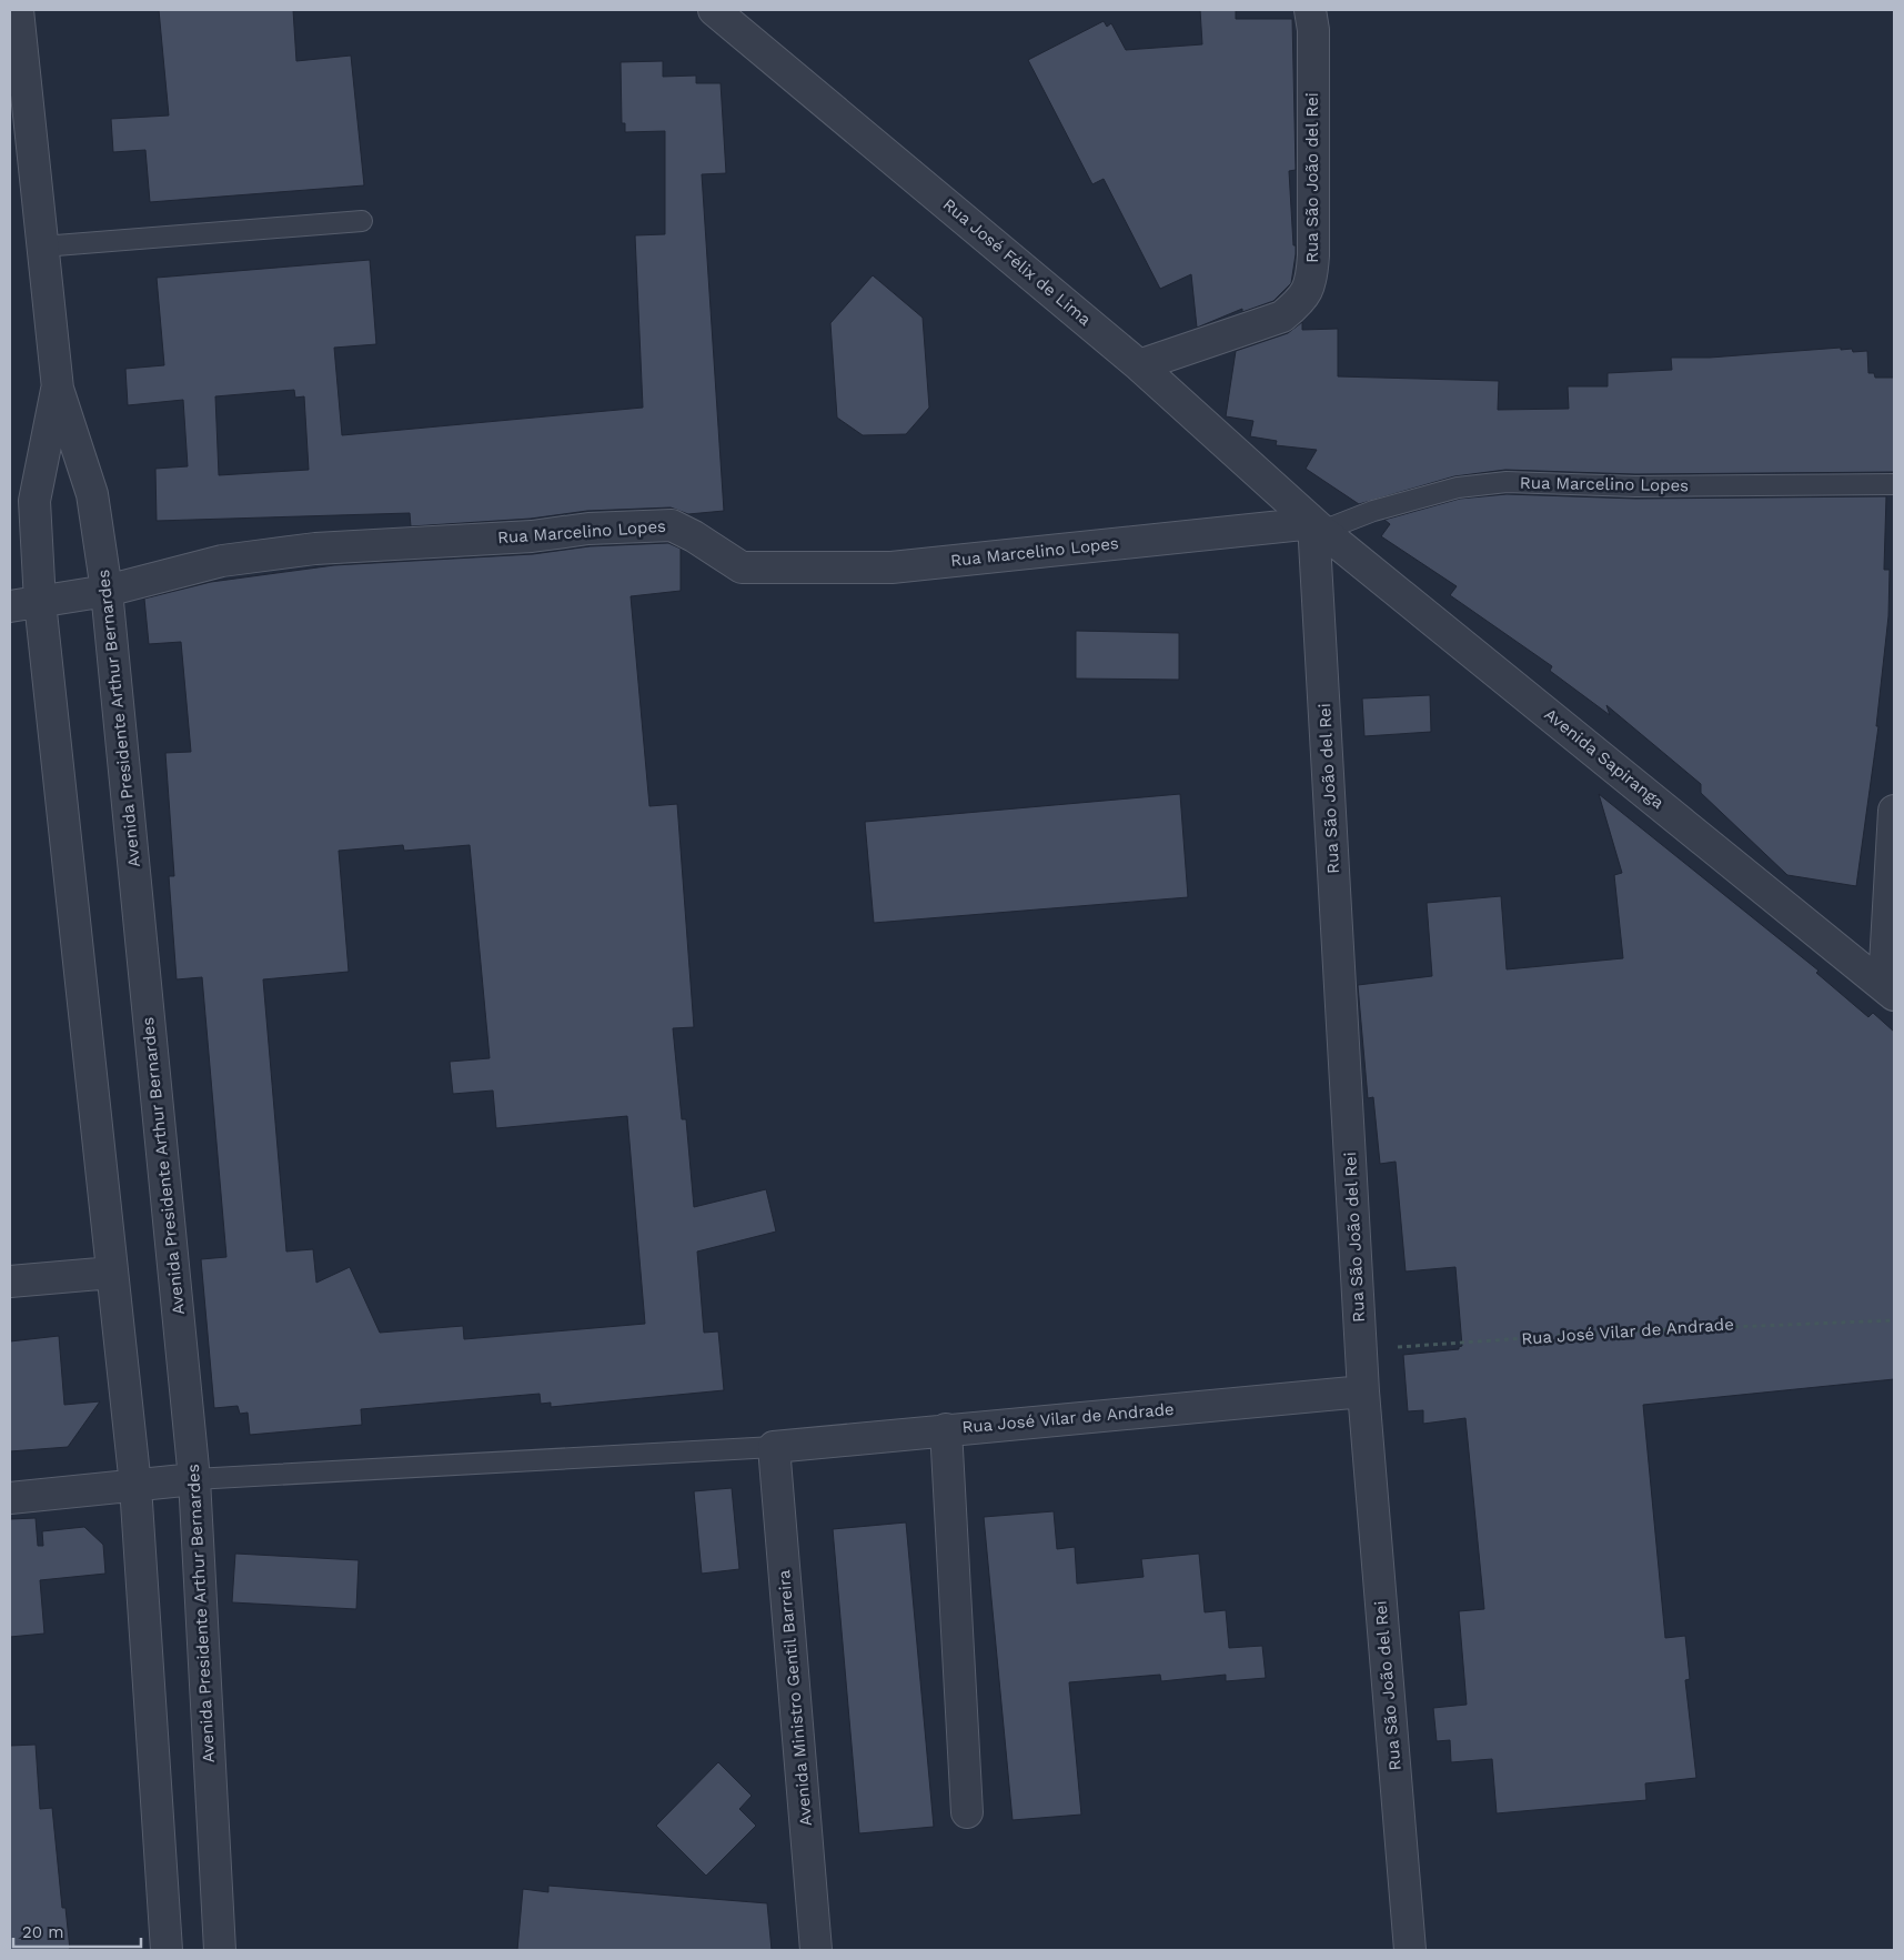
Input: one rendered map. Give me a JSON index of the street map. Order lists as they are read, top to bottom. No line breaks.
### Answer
{"streets":{"street":["Rua São João del Rei","Rua José Félix de Lima","Rua Marcelino Lopes","Avenida Presidente Arthur Bernardes","Avenida Sapiranga","Rua José Vilar de Andrade","Avenida Ministro Gentil Barreira"]},"crossings":[["Rua São João del Rei","Rua José Félix de Lima"],["Rua São João del Rei","Rua Marcelino Lopes"],["Rua São João del Rei","Avenida Sapiranga"],["Rua São João del Rei","Rua José Vilar de Andrade"],["Rua José Félix de Lima","Rua Marcelino Lopes"],["Rua José Félix de Lima","Avenida Sapiranga"],["Rua Marcelino Lopes","Avenida Presidente Arthur Bernardes"],["Rua Marcelino Lopes","Avenida Sapiranga"],["Rua José Vilar de Andrade","Avenida Ministro Gentil Barreira"]],"scale_bar":"20 m"}
